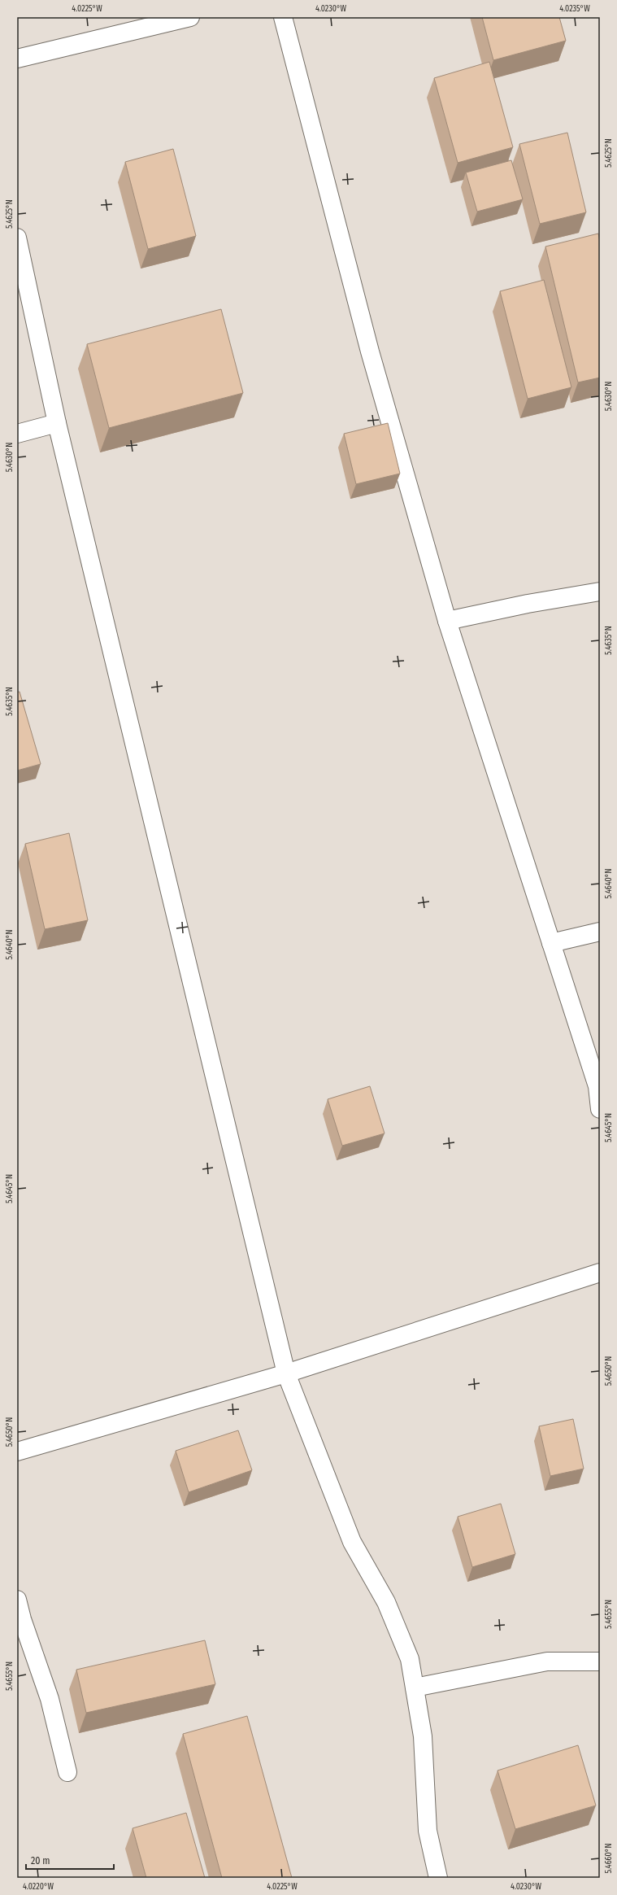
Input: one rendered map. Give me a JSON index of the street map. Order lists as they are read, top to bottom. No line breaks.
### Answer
{"scale_bar":"20 m","coordinates":["4.0225°W","4.0230°W","4.0235°W","5.4625°N","5.4630°N","5.4635°N","5.4640°N","5.4645°N","5.4650°N","5.4655°N","5.4660°N","4.0220°W"]}
